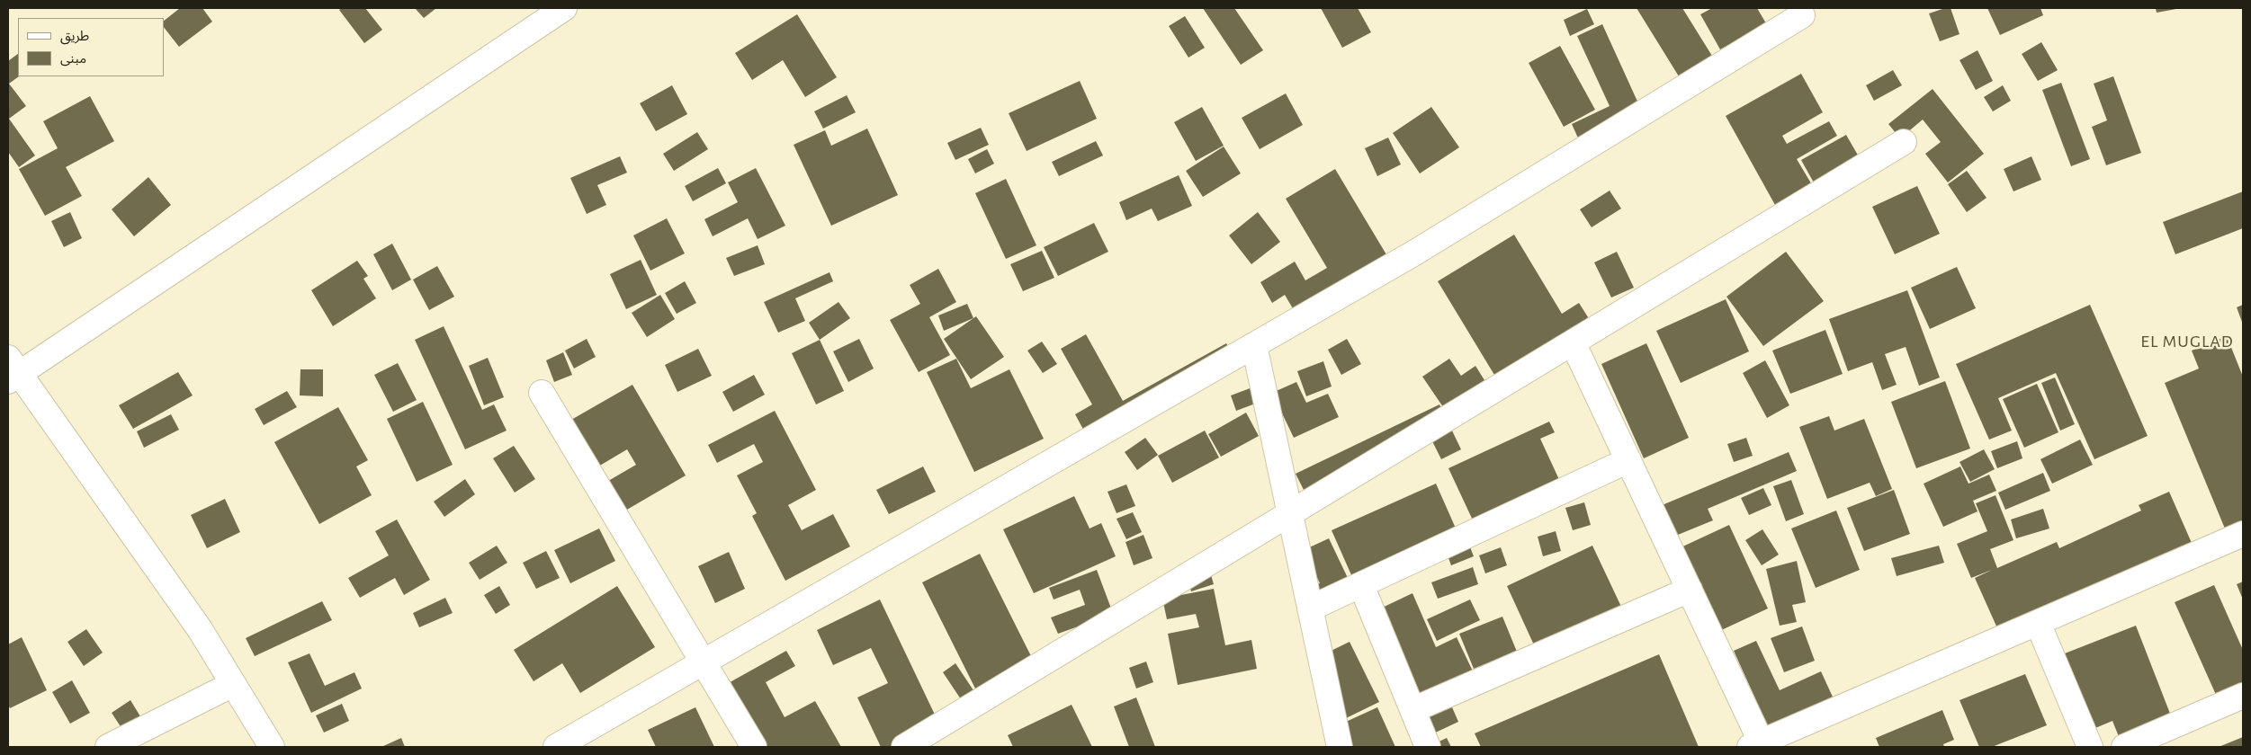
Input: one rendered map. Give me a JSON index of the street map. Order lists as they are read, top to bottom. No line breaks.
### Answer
{"districts":["EL MUGLAD"],"legend":["طريق","مبنى"]}
